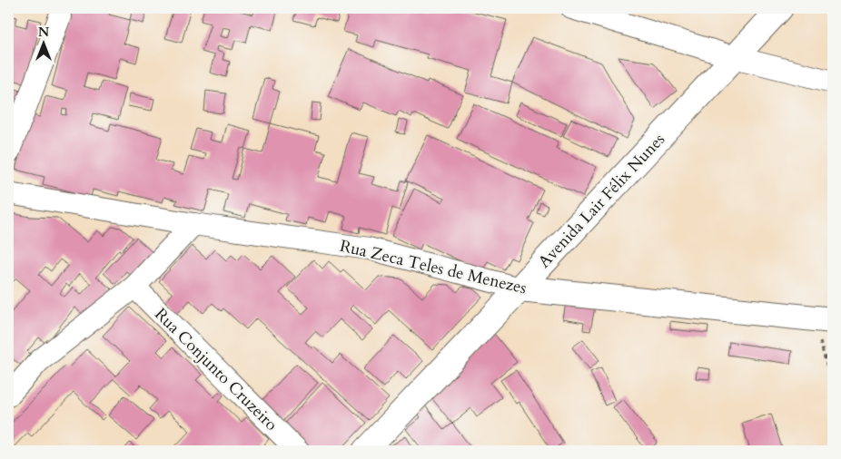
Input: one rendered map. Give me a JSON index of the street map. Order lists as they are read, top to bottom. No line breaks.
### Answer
{"streets":{"main road":["Avenida Lair Félix Nunes","Rua Zeca Teles de Menezes"],"street":["Rua Conjunto Cruzeiro"]},"crossings":[["Avenida Lair Félix Nunes","Rua Zeca Teles de Menezes"]],"north":"top"}
